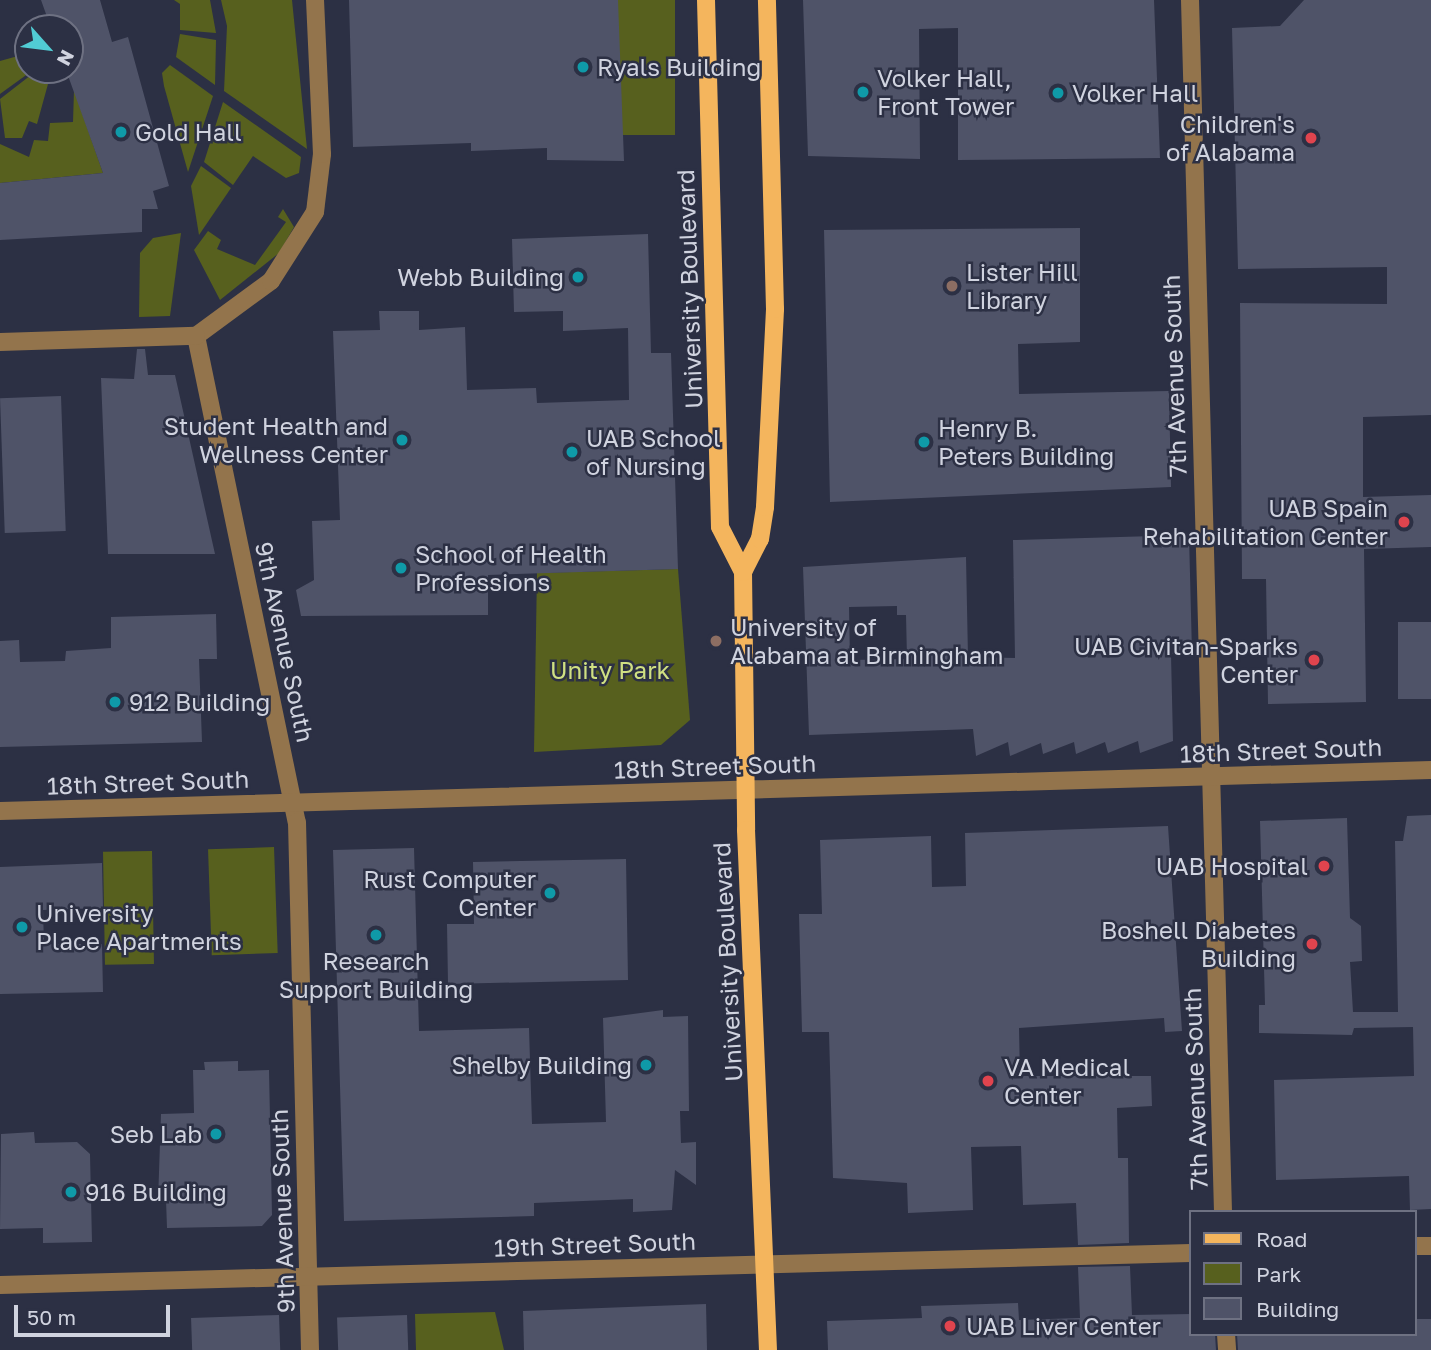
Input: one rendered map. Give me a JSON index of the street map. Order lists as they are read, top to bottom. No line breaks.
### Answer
{"streets":{"main road":["University Boulevard"],"street":["7th Avenue South","9th Avenue South","18th Street South","19th Street South"]},"crossings":[["University Boulevard","18th Street South"],["University Boulevard","19th Street South"],["7th Avenue South","18th Street South"],["9th Avenue South","18th Street South"],["9th Avenue South","19th Street South"]],"parks":["Unity Park"],"places":["Ryals Building","Volker Hall, Front Tower","Volker Hall","Gold Hall","Children's of Alabama","Webb Building","Lister Hill Library","Student Health and Wellness Center","Henry B. Peters Building","UAB School of Nursing","UAB Spain Rehabilitation Center","School of Health Professions","University of Alabama at Birmingham","UAB Civitan-Sparks Center","912 Building","UAB Hospital","Rust Computer Center","University Place Apartments","Research Support Building","Boshell Diabetes Building","Shelby Building","VA Medical Center","Seb Lab","916 Building","UAB Liver Center"],"legend":["Road","Park","Building"],"scale_bar":"50 m","north":"bottom right"}
